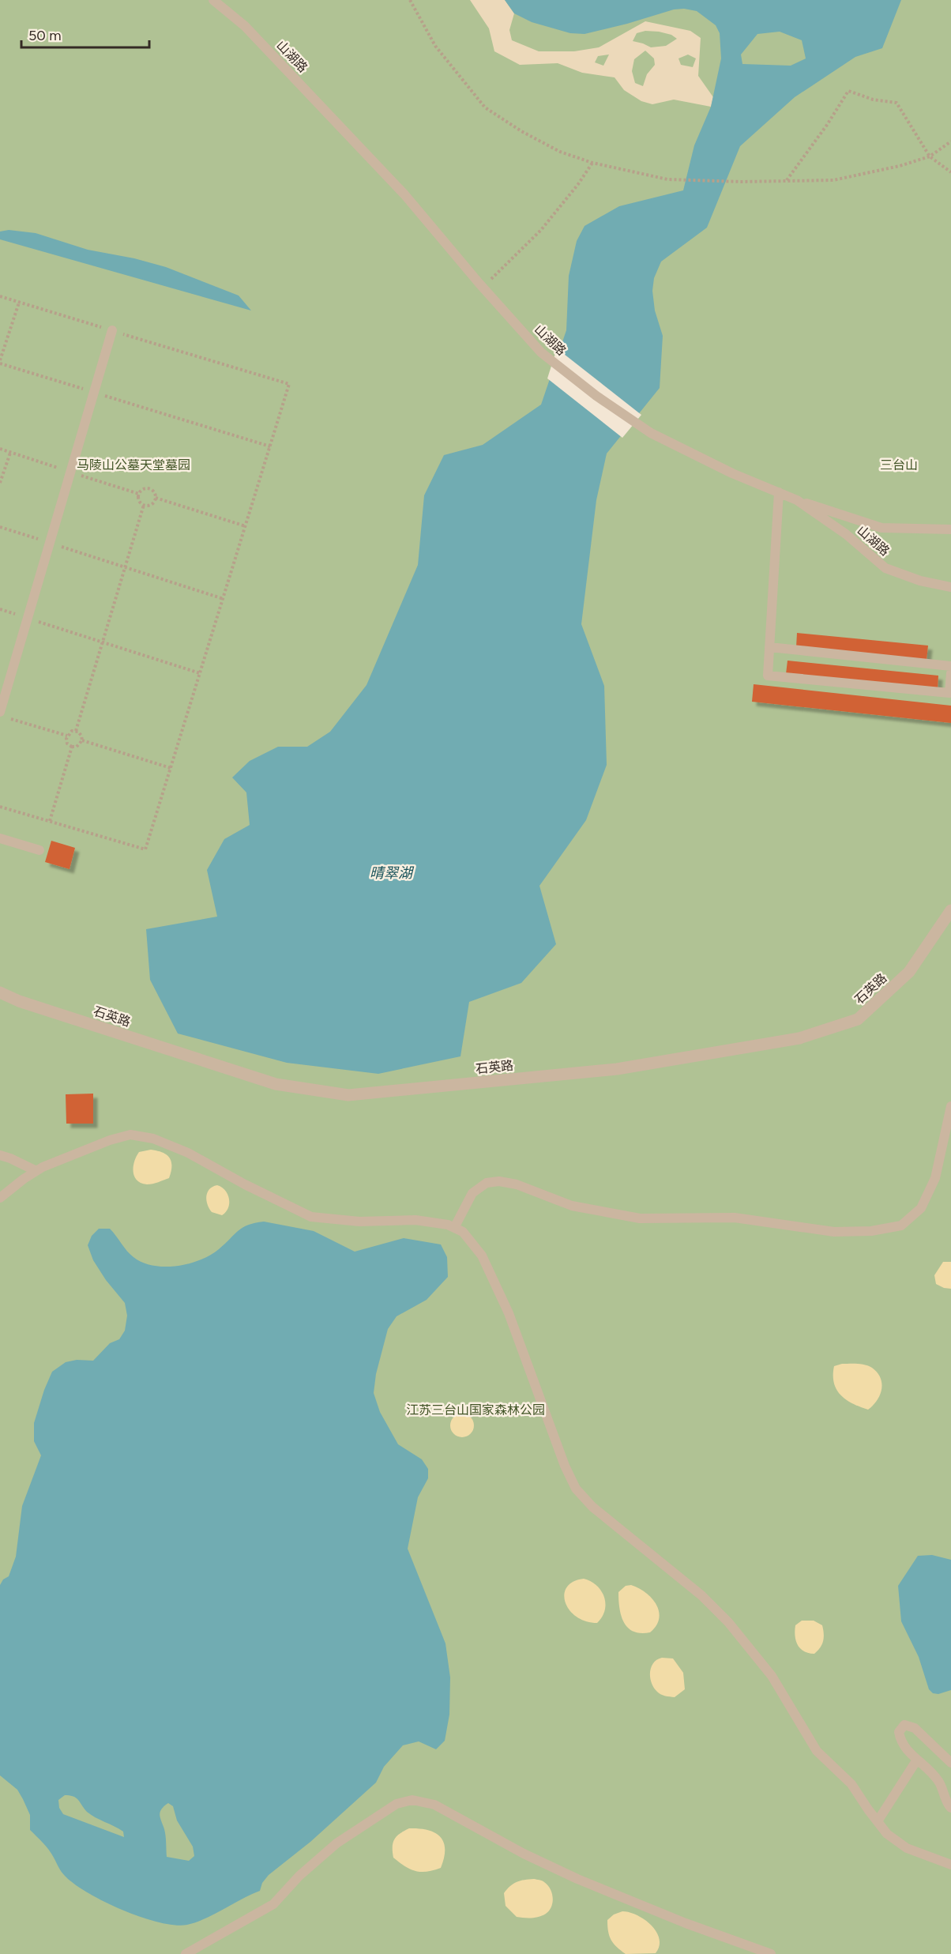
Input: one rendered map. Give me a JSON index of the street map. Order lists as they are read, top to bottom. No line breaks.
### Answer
{"streets":{"street":["石英路"],"lane":["山湖路"]},"water":["晴翠湖"],"parks":["马陵山公墓天堂墓园","三台山","江苏三台山国家森林公园"],"scale_bar":"50 m"}
